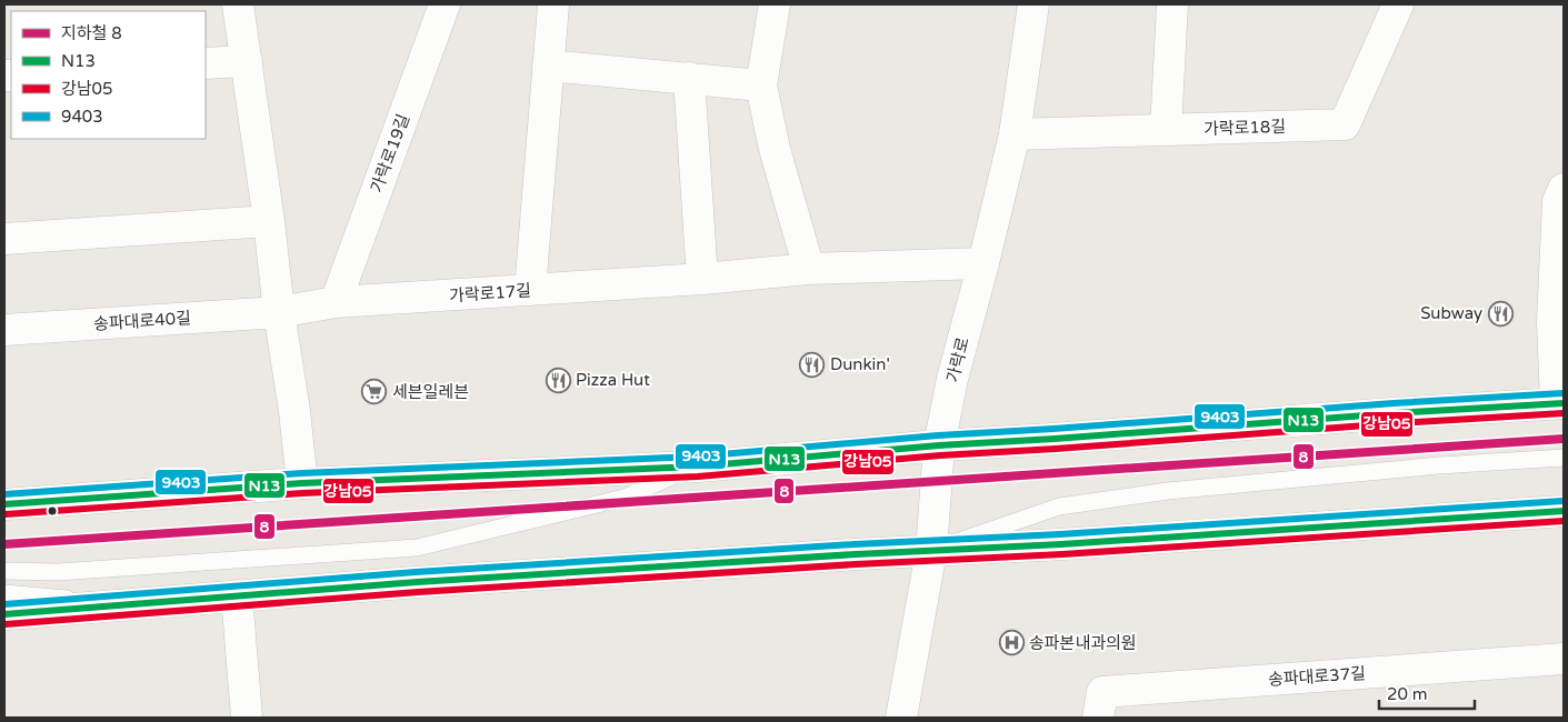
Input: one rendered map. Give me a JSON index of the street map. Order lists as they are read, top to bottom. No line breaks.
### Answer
{"streets":{"street":["가락로18길","가락로19길","가락로17길","송파대로40길","가락로","송파대로37길"]},"crossings":[["가락로18길","가락로"],["가락로19길","가락로17길"],["가락로17길","송파대로40길"],["가락로17길","가락로"]],"places":{"restaurant":["Subway","Dunkin'","Pizza Hut"],"supermarket":["세븐일레븐"],"hospital":["송파본내과의원"]},"lines":["transit line 9403","transit line N13","transit line 강남05","metro line 8"],"legend":["지하철 8","N13","강남05","9403"],"scale_bar":"20 m"}
